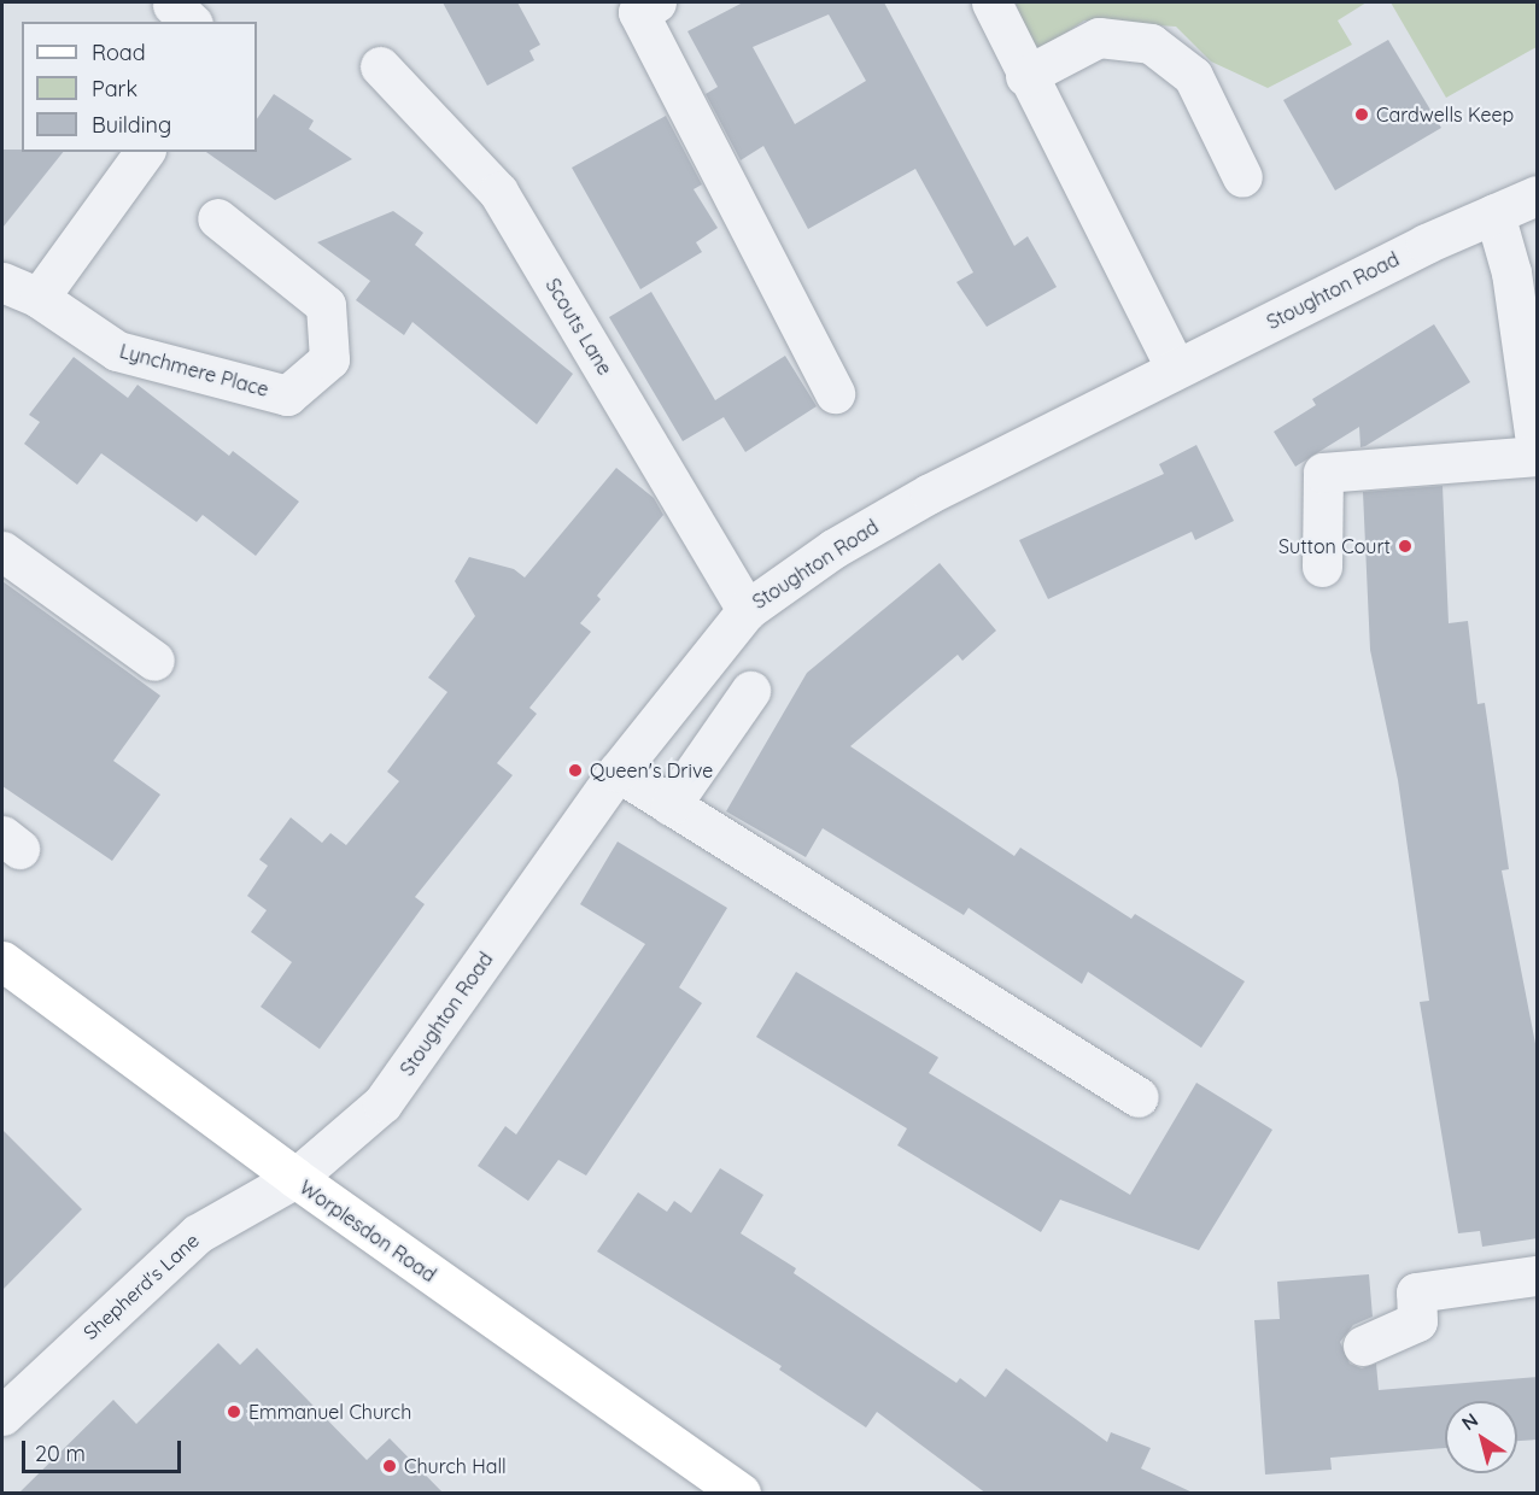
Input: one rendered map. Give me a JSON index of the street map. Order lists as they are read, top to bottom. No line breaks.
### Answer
{"streets":{"main road":["Worplesdon Road"],"street":["Stoughton Road","Scouts Lane","Lynchmere Place","Shepherd's Lane"]},"crossings":[["Stoughton Road","Scouts Lane"],["Stoughton Road","Worplesdon Road"],["Stoughton Road","Shepherd's Lane"],["Worplesdon Road","Shepherd's Lane"]],"places":["Cardwells Keep","Sutton Court","Queen's Drive","Emmanuel Church","Church Hall"],"legend":["Road","Park","Building"],"scale_bar":"20 m","north":"top left"}
